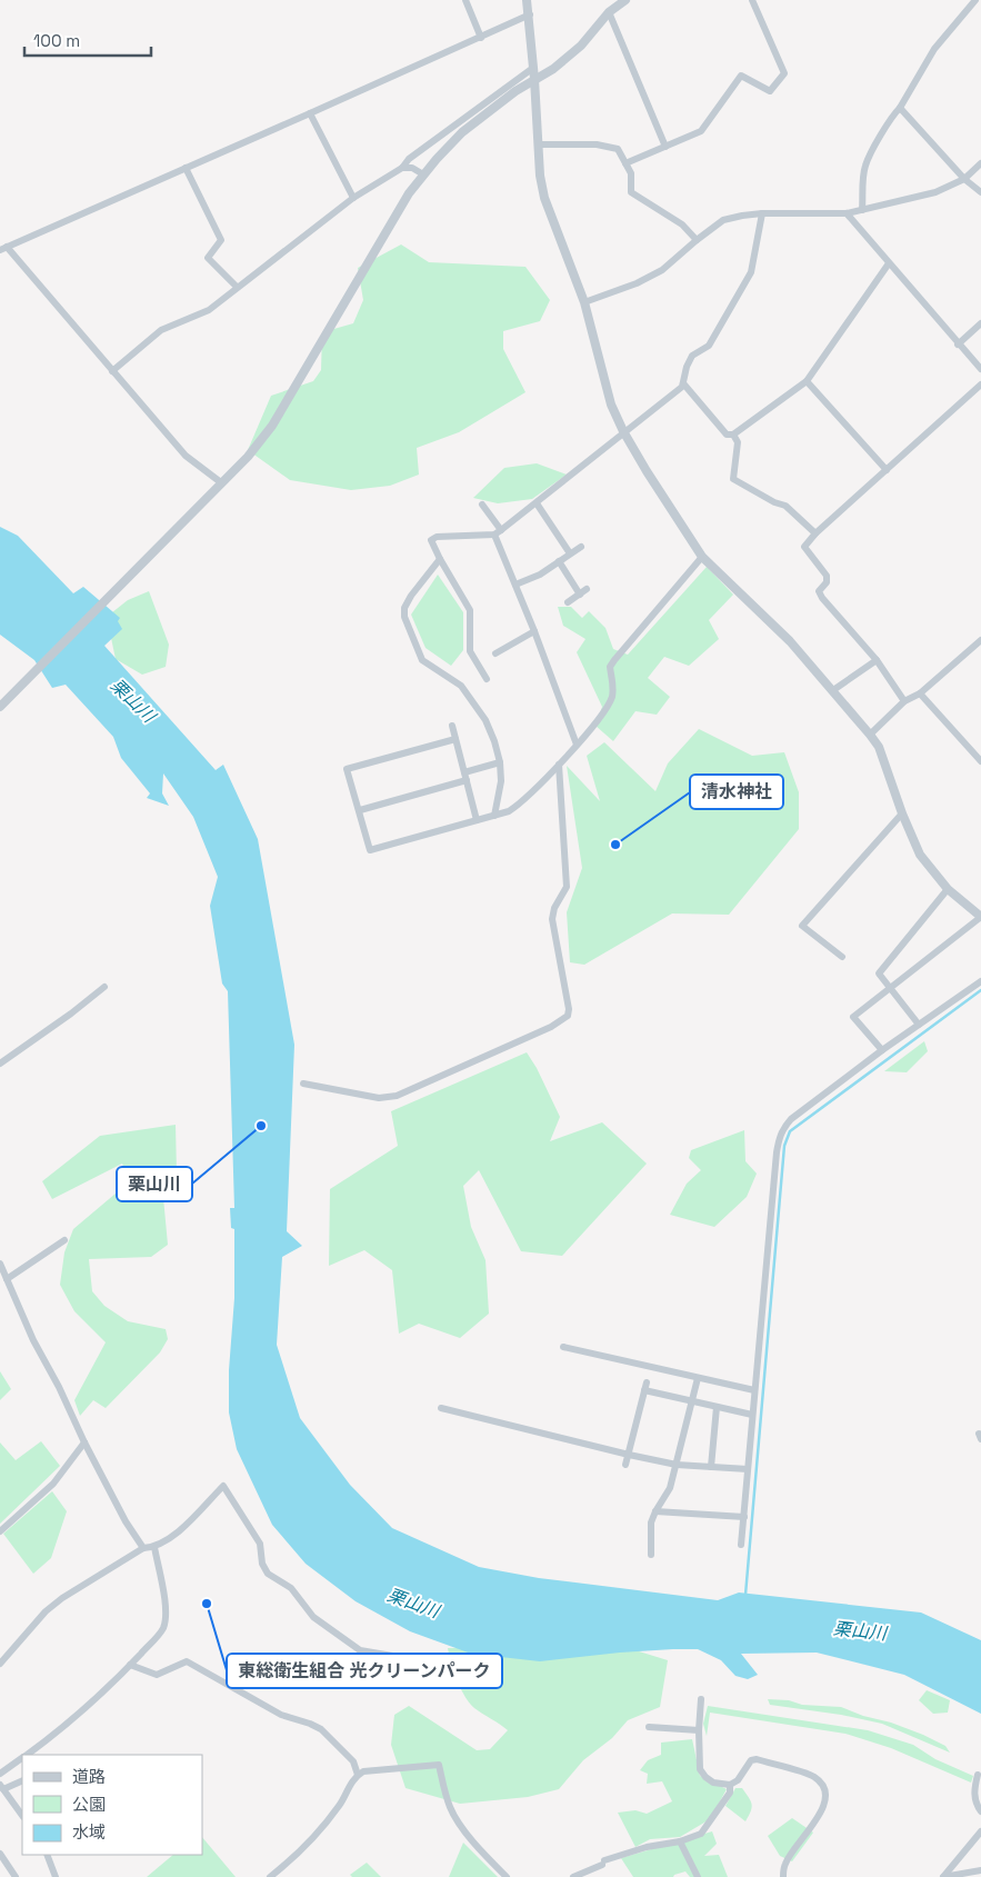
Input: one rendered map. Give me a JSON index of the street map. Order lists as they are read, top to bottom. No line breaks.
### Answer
{"water":["栗山川"],"places":["清水神社","栗山川","東総衛生組合 光クリーンパーク"],"legend":["道路","公園","水域"],"scale_bar":"100 m"}
